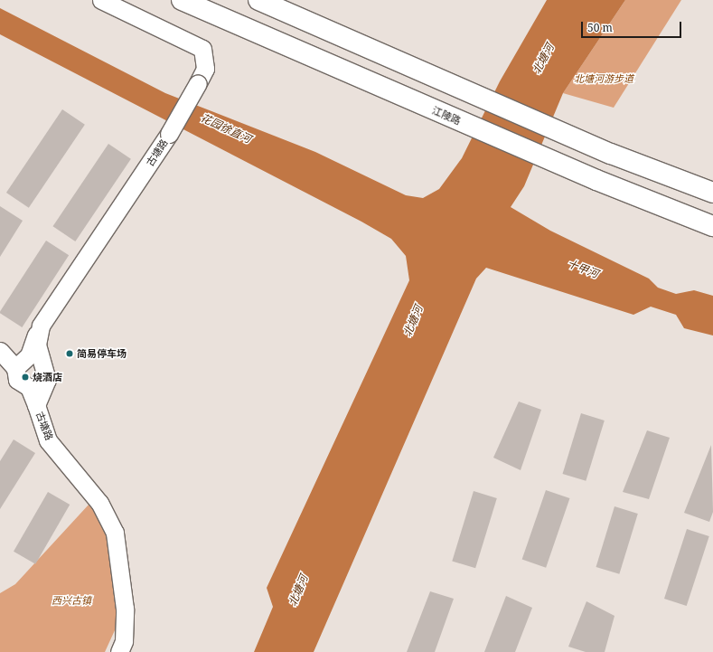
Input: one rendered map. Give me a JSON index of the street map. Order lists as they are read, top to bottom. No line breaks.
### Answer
{"streets":{"main road":["江陵路"],"street":["古塘路"]},"water":["北塘河","花园徐直河","十甲河"],"parks":["北塘河游步道","西兴古镇"],"places":["简易停车场","烧酒店"],"scale_bar":"50 m"}
